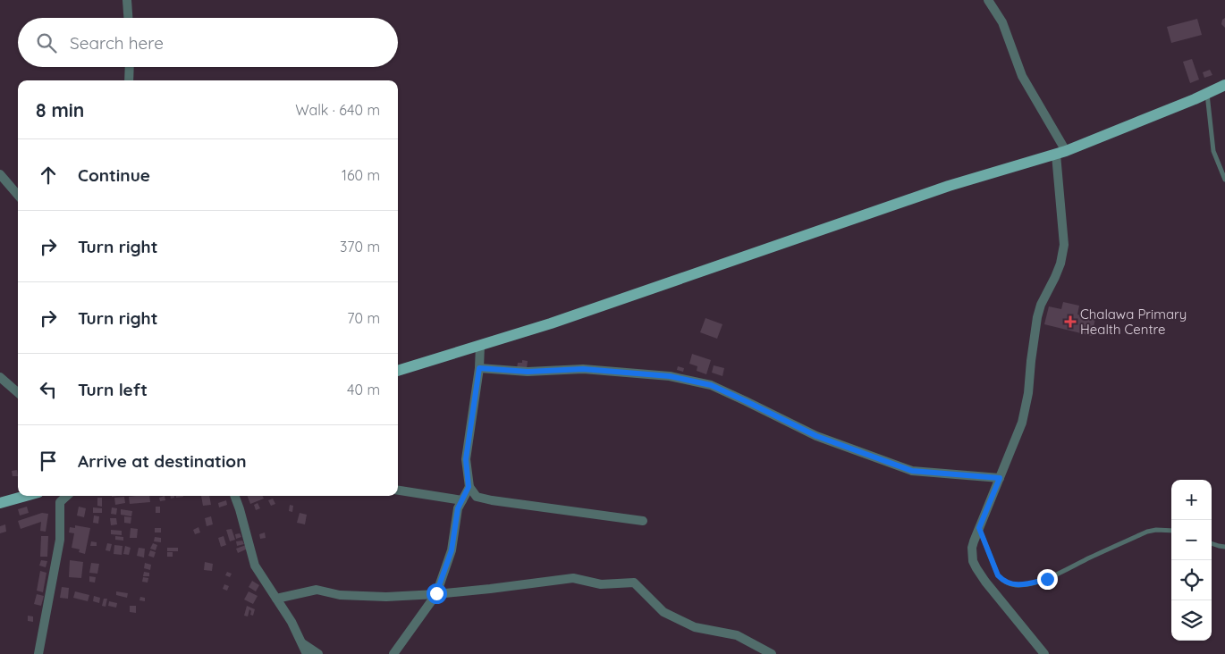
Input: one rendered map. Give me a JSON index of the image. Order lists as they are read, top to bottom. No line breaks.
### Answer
{"places":{"health":["Chalawa Primary Health Centre"]},"page":{"search":"Search here","heading":["8 min","Walk · 640 m"],"list":[["Continue","160 m"],["Turn right","370 m"],["Turn right","70 m"],["Turn left","40 m"],"Arrive at destination"],"map_buttons":["+","−"]}}
